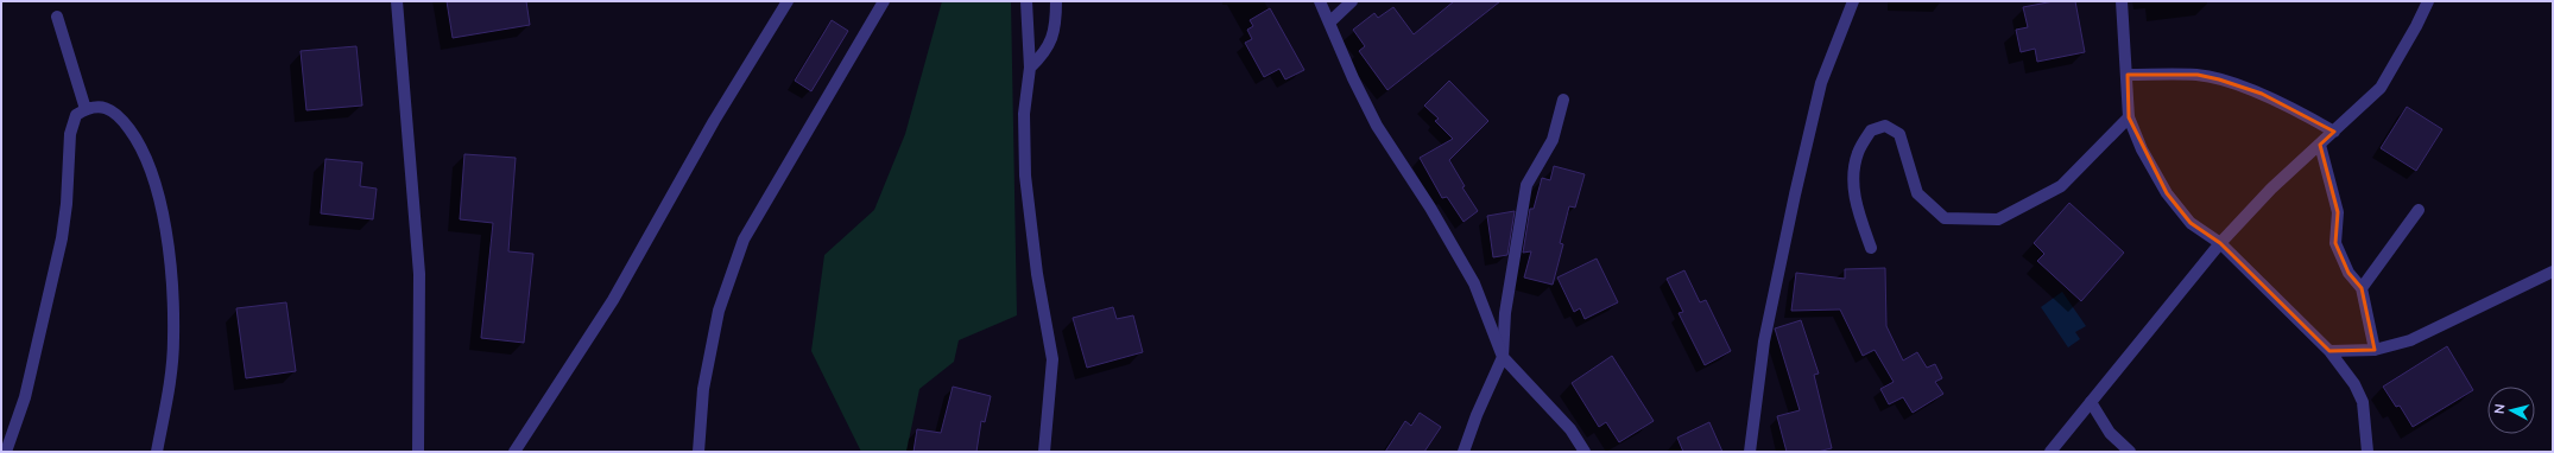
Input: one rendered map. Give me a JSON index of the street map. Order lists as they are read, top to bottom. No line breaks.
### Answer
{"north":"left"}
